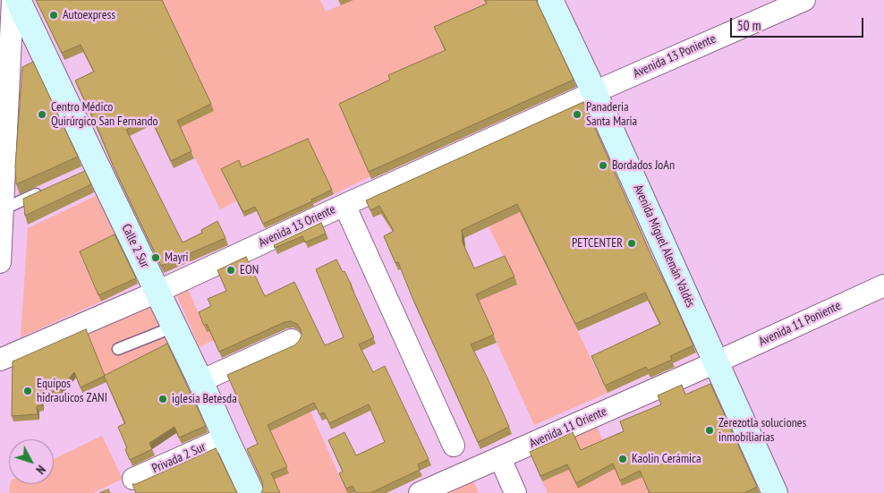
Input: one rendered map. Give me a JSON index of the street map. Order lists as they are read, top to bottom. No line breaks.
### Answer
{"streets":{"main road":["Calle 2 Sur","Avenida Miguel Alemán Valdés"],"street":["Avenida 13 Poniente","Avenida 13 Oriente","Avenida 11 Poniente","Avenida 11 Oriente","Privada 2 Sur"]},"crossings":[["Avenida 13 Poniente","Avenida 13 Oriente"],["Avenida 13 Poniente","Avenida Miguel Alemán Valdés"],["Avenida 13 Oriente","Calle 2 Sur"],["Avenida 13 Oriente","Avenida Miguel Alemán Valdés"],["Calle 2 Sur","Privada 2 Sur"],["Avenida Miguel Alemán Valdés","Avenida 11 Poniente"],["Avenida Miguel Alemán Valdés","Avenida 11 Oriente"],["Avenida 11 Poniente","Avenida 11 Oriente"]],"places":["Autoexpress","Centro Médico Quirúrgico San Fernando","Panaderia Santa Maria","Bordados JoAn","PETCENTER","Mayri","EON","Equipos hidraulicos ZANI","iglesia Betesda","Zerezotla soluciones inmobiliarias","Kaolin Cerámica"],"scale_bar":"50 m","north":"bottom right"}
